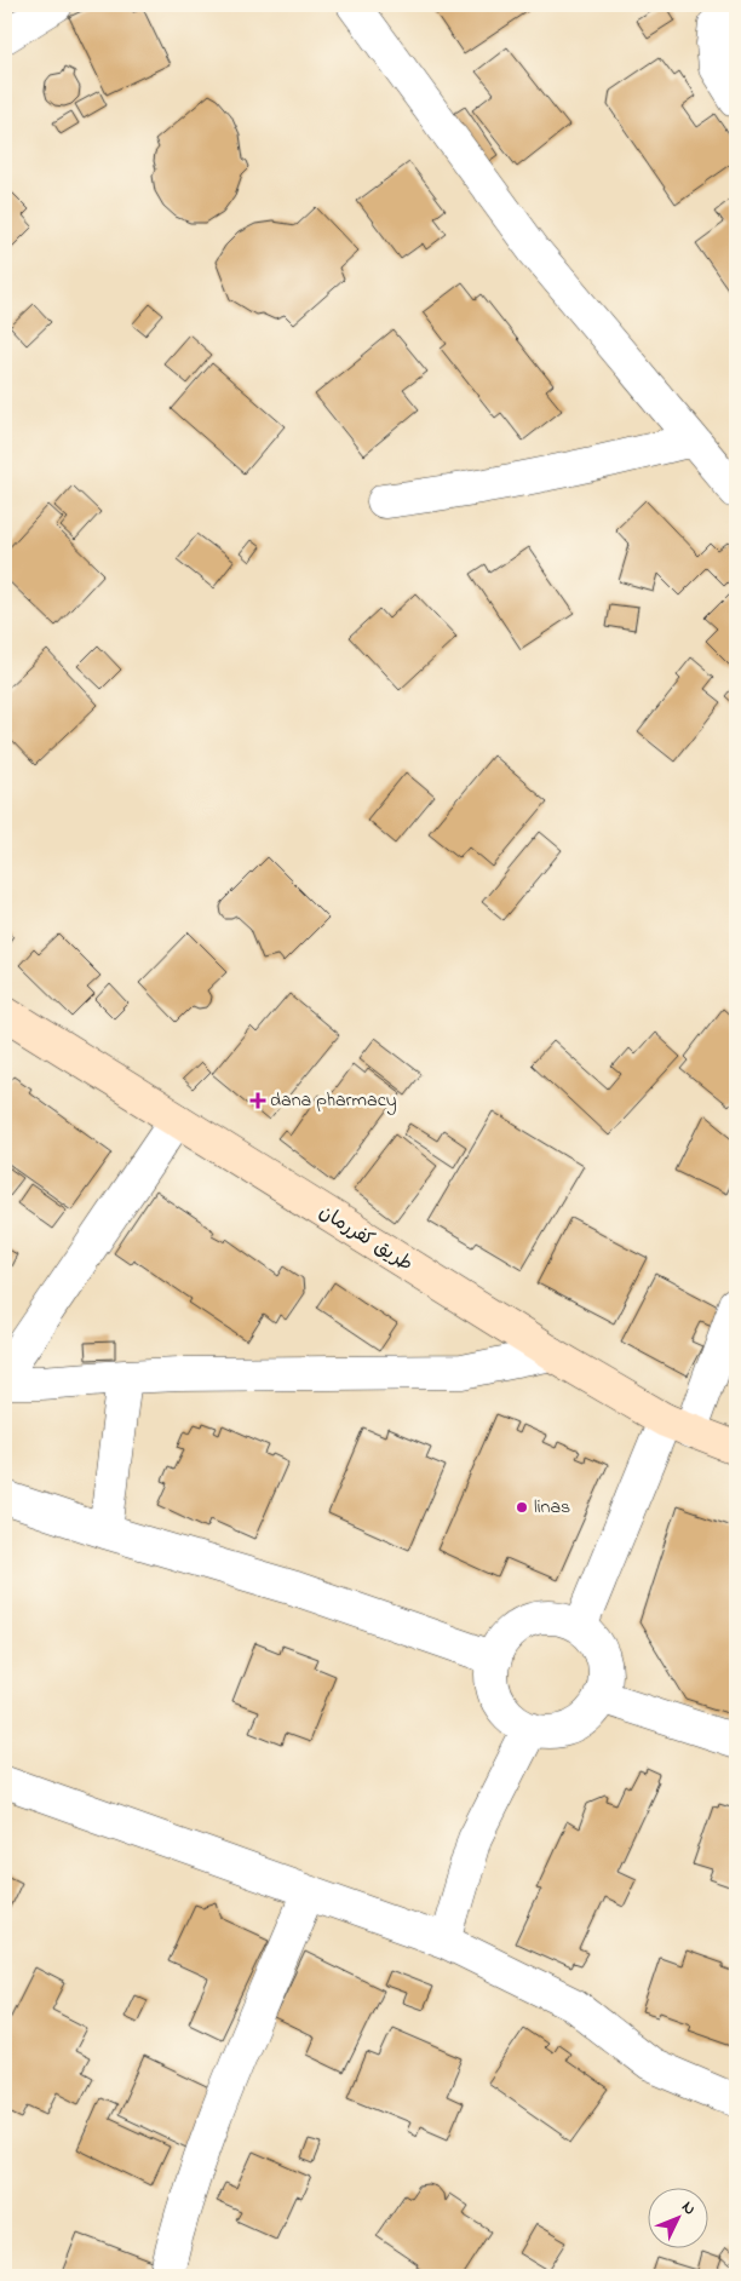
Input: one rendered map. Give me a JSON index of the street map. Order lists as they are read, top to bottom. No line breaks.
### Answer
{"streets":{"main road":["طريق كفررمان"]},"places":{"health":["dana pharmacy"],"other":["linas"]},"north":"top right"}
